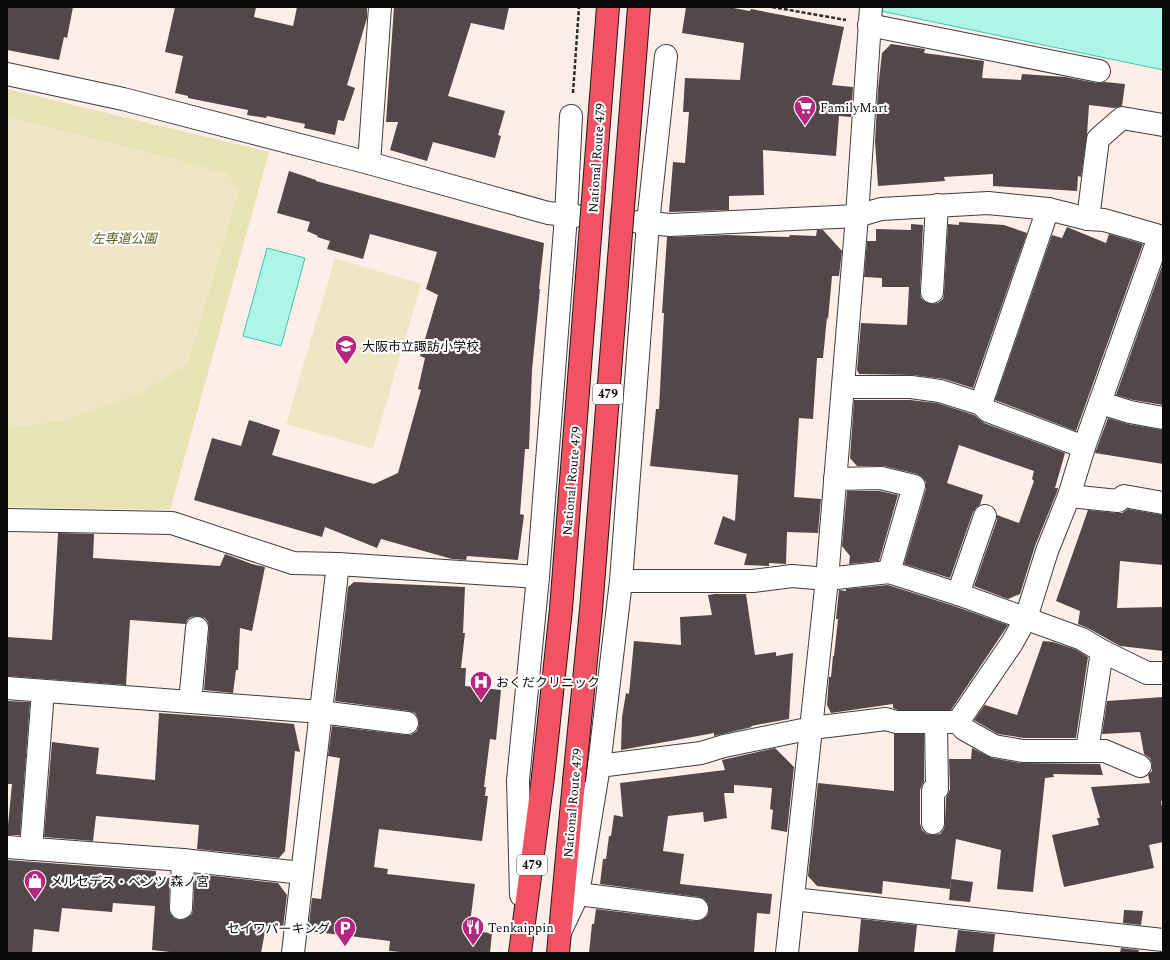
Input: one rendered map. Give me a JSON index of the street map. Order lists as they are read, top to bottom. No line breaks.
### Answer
{"streets":{"highway":["National Route 479","479"]},"parks":["左専道公園"],"places":{"supermarket":["FamilyMart"],"school or university":["大阪市立諏訪小学校"],"hospital":["おくだクリニック"],"shop":["メルセデス・ベンツ 森ノ宮"],"restaurant":["Tenkaippin"],"parking":["セイワパーキング"]}}
